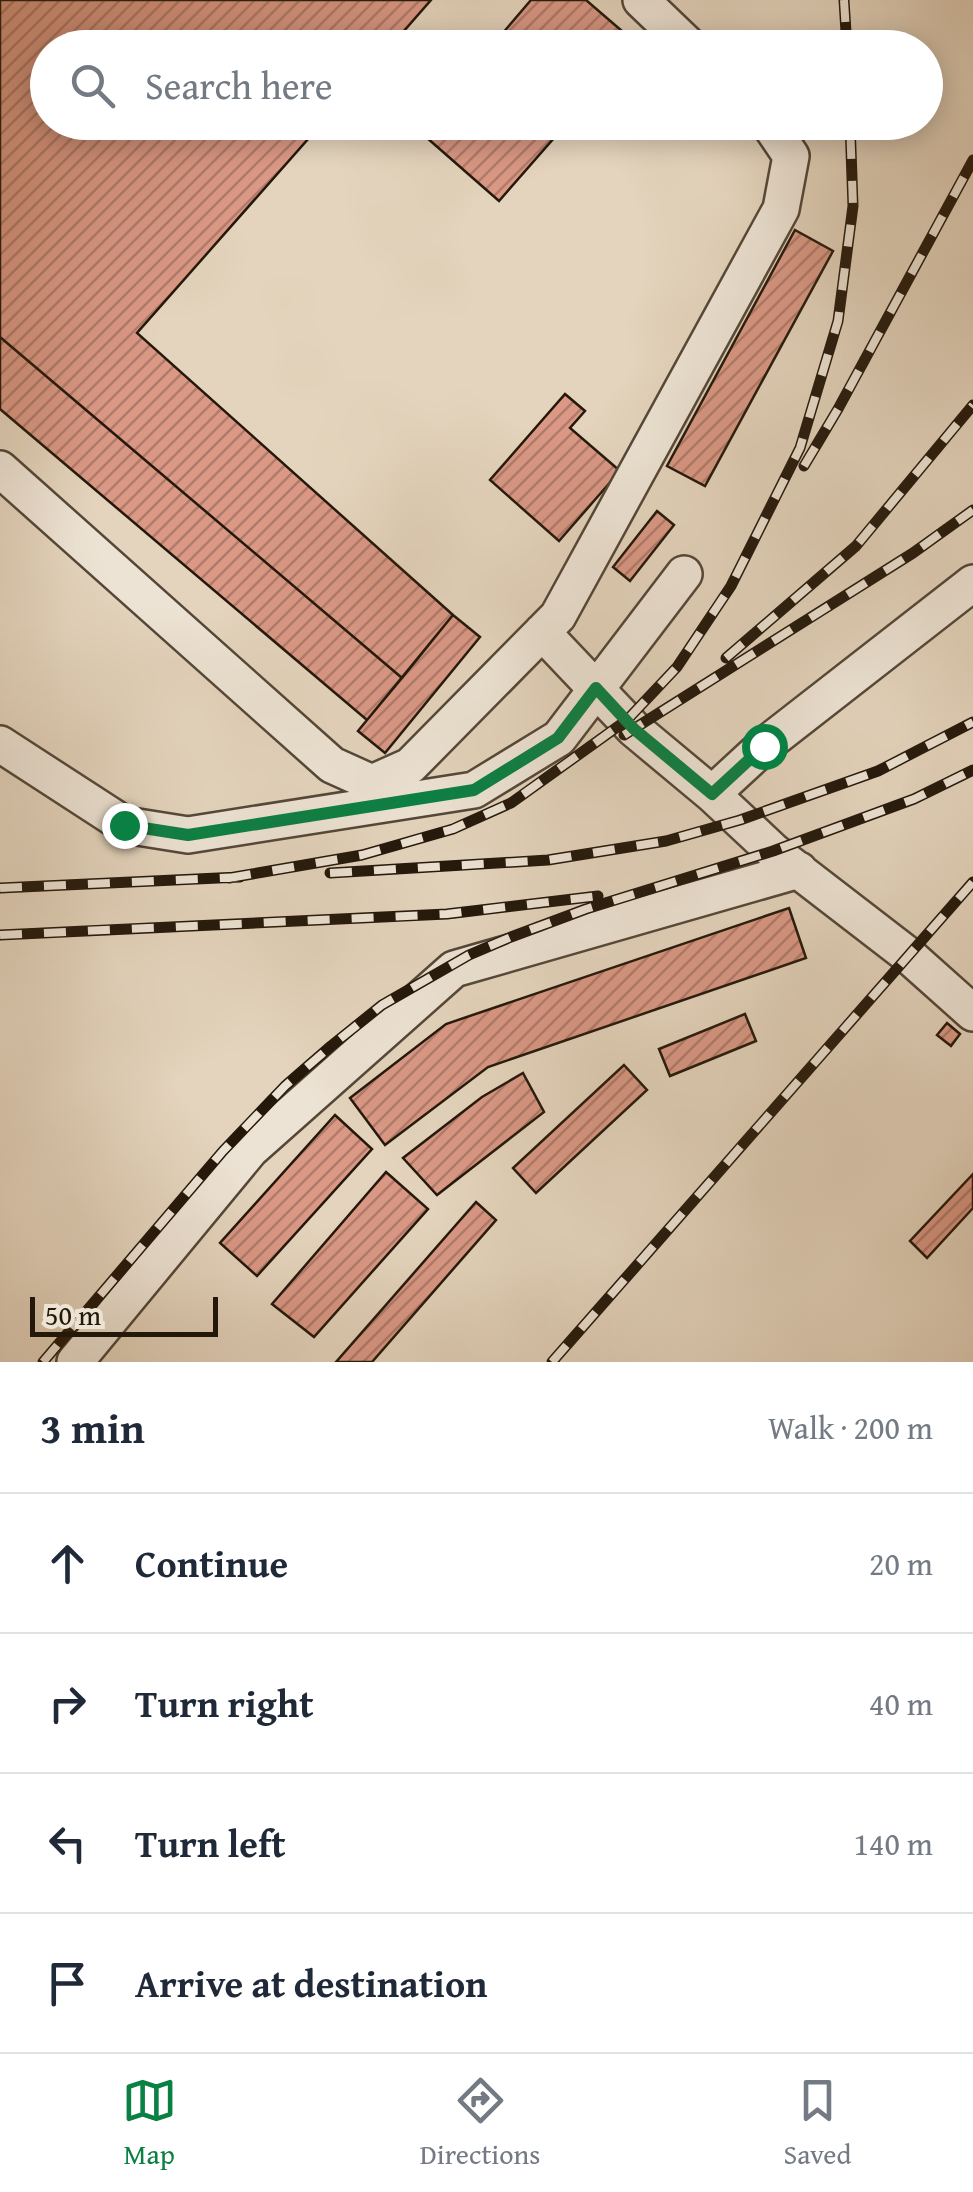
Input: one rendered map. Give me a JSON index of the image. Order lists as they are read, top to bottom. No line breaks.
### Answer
{"scale_bar":"50 m","page":{"search":"Search here","scale":"50 m","heading":["3 min","Walk · 200 m"],"list":[["Continue","20 m"],["Turn right","40 m"],["Turn left","140 m"],"Arrive at destination"],"nav":["Map","Directions","Saved"]}}
